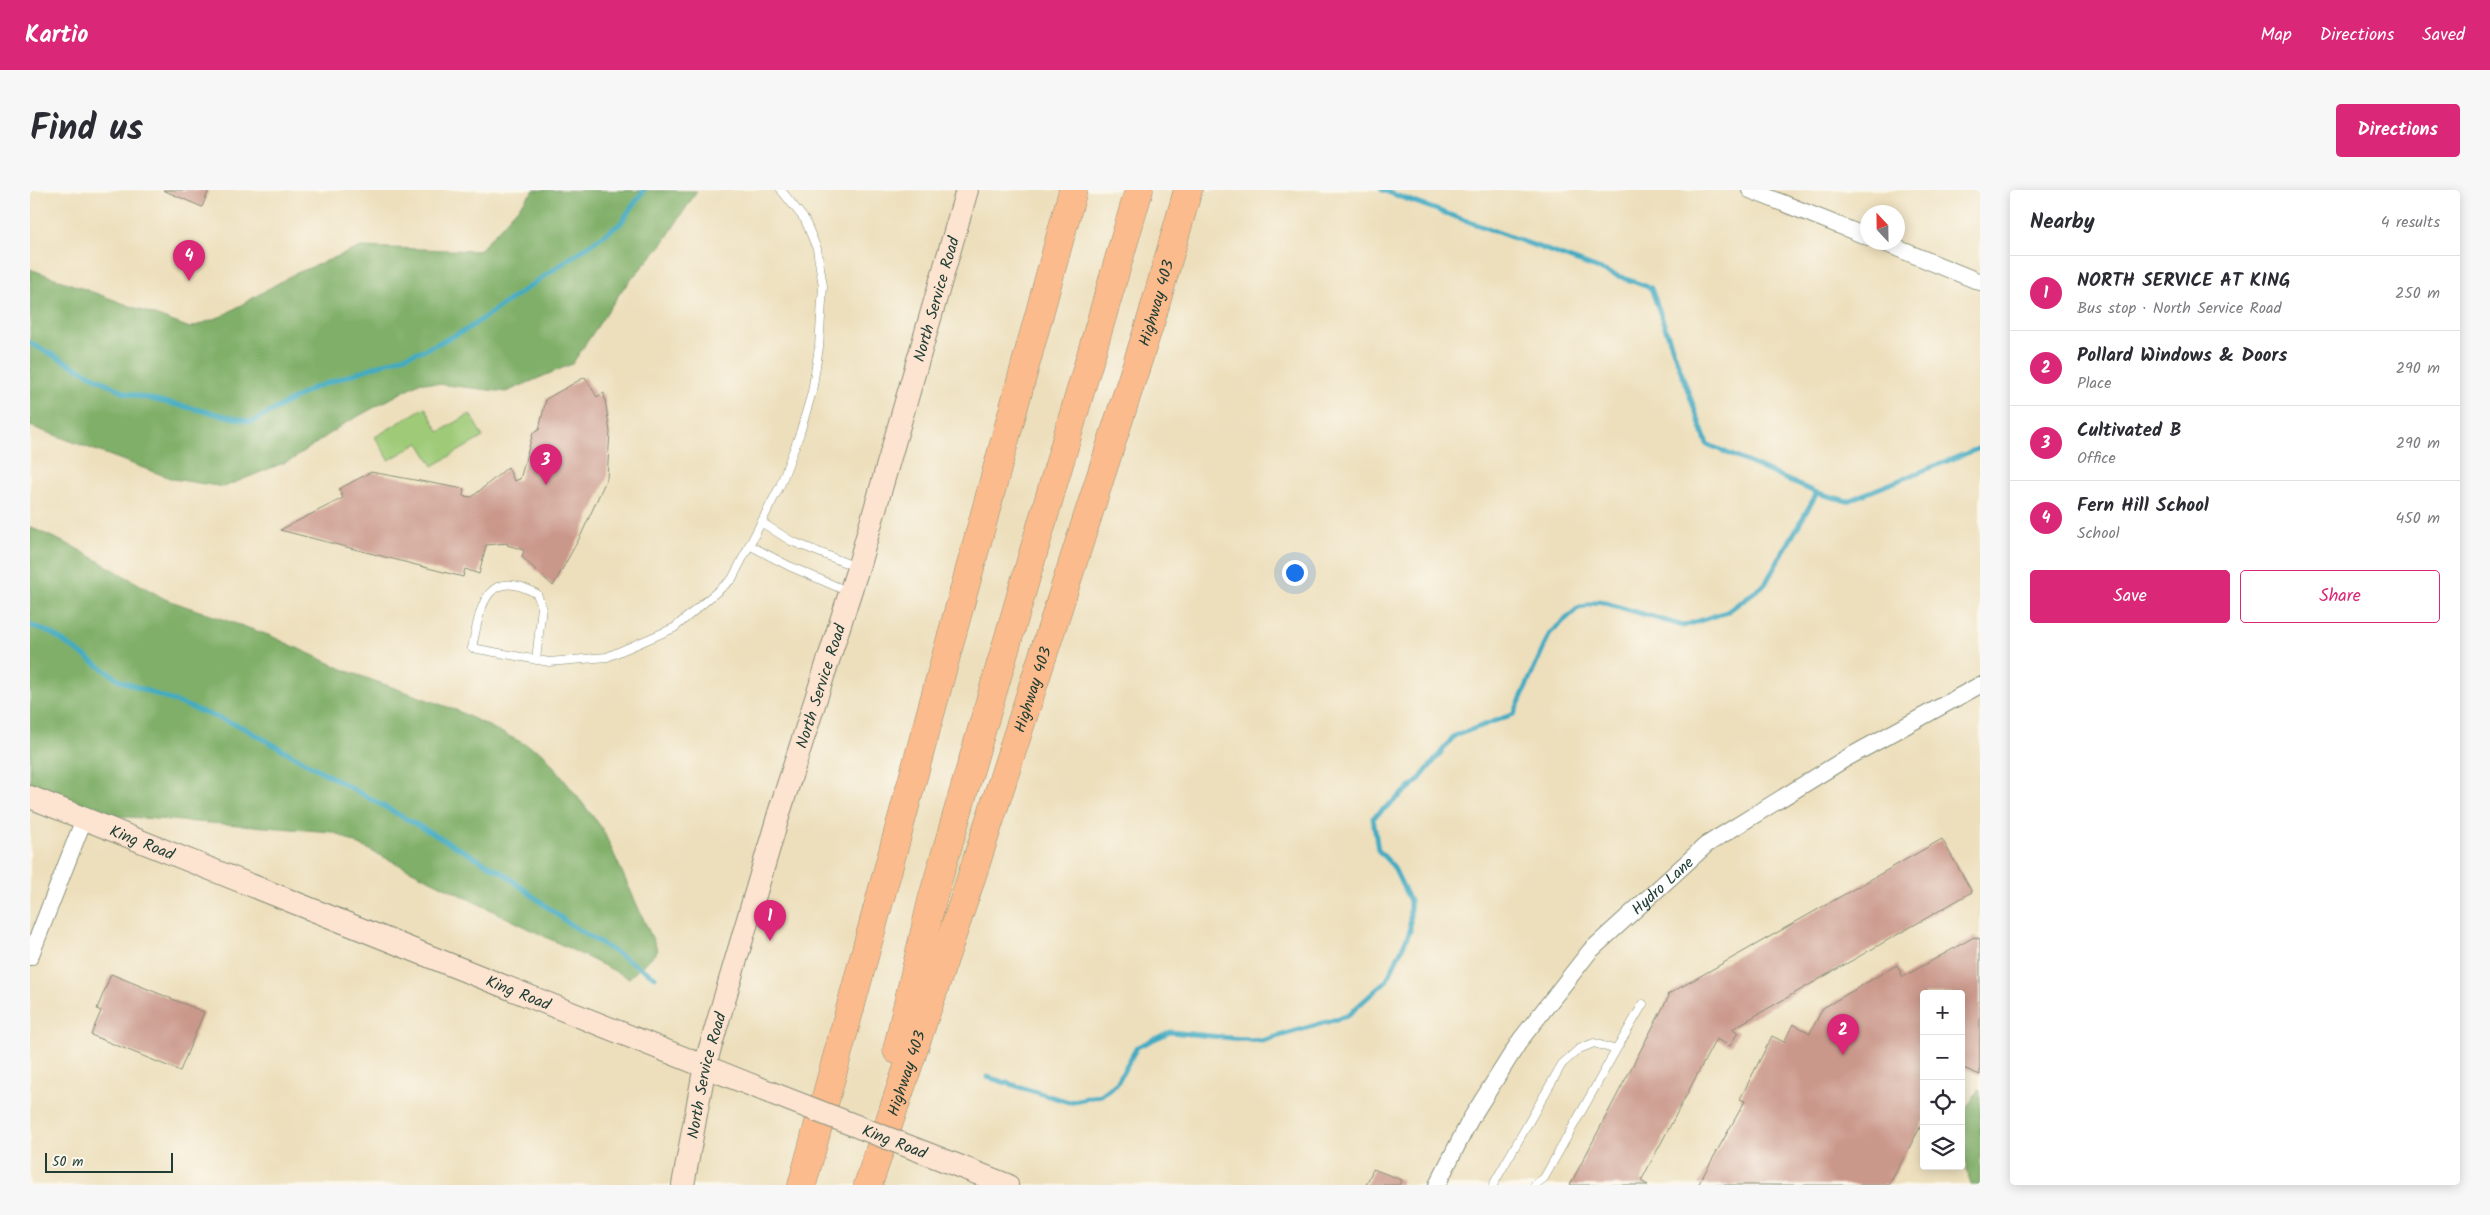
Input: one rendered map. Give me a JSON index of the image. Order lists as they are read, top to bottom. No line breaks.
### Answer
{"streets":{"highway":["Highway 403"],"street":["North Service Road","King Road","Hydro Lane"]},"crossings":[["North Service Road","King Road"]],"scale_bar":"50 m","north":"top","page":{"header":"Kartio","nav":["Map","Directions","Saved"],"title":"Find us","buttons":["Directions",["Save","Share"]],"heading":["Nearby","4 results"],"pins":["4","3","1","2"],"list":[{"mark":"1","name":"NORTH SERVICE AT KING","note":"Bus stop · North Service Road","value":"250 m"},{"mark":"2","name":"Pollard Windows & Doors","note":"Place","value":"290 m"},{"mark":"3","name":"Cultivated B","note":"Office","value":"290 m"},{"mark":"4","name":"Fern Hill School","note":"School","value":"450 m"}],"map_buttons":["+","−"],"scale":"50 m"}}
